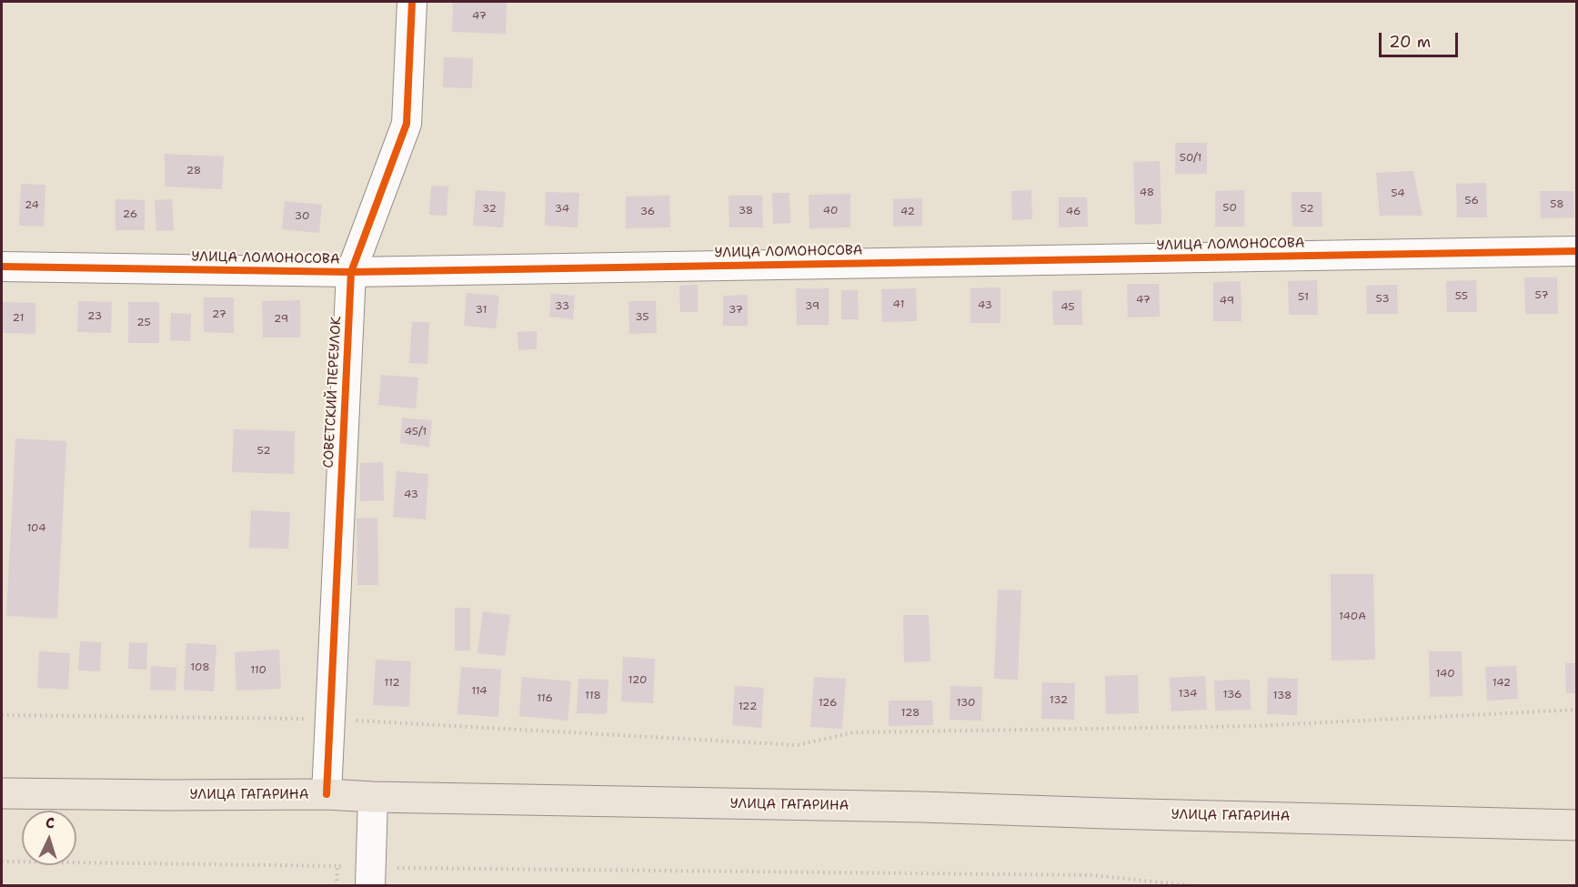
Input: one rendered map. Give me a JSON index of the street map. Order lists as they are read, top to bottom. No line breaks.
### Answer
{"streets":{"main road":["УЛИЦА ГАГАРИНА"],"street":["УЛИЦА ЛОМОНОСОВА","СОВЕТСКИЙ ПЕРЕУЛОК"]},"crossings":[["УЛИЦА ЛОМОНОСОВА","СОВЕТСКИЙ ПЕРЕУЛОК"],["СОВЕТСКИЙ ПЕРЕУЛОК","УЛИЦА ГАГАРИНА"]],"house_numbers":["47","50/1","28","48","54","56","58","24","50","32","34","52","38","40","36","42","46","26","30","57","55","51","53","47","49","41","43","33","39","45","31","37","27","23","35","21","29","25","45/1","52","43","104","140А","108","110","140","120","112","142","114","134","136","118","138","116","132","126","130","122","128"],"scale_bar":"20 m","north":"top"}
